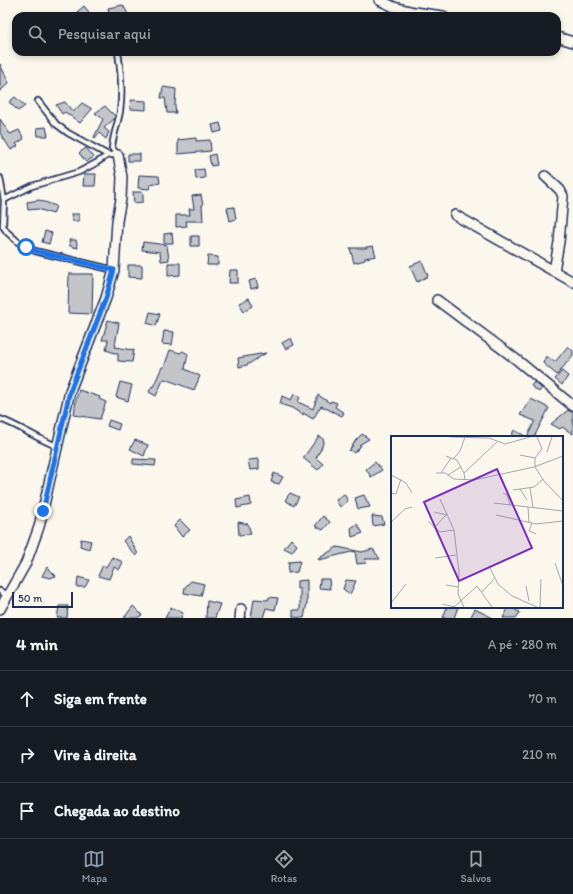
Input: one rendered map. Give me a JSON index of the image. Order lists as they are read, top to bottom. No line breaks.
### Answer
{"scale_bar":"50 m","page":{"search":"Pesquisar aqui","scale":"50 m","heading":["4 min","A pé · 280 m"],"list":[["Siga em frente","70 m"],["Vire à direita","210 m"],"Chegada ao destino"],"nav":["Mapa","Rotas","Salvos"]}}
